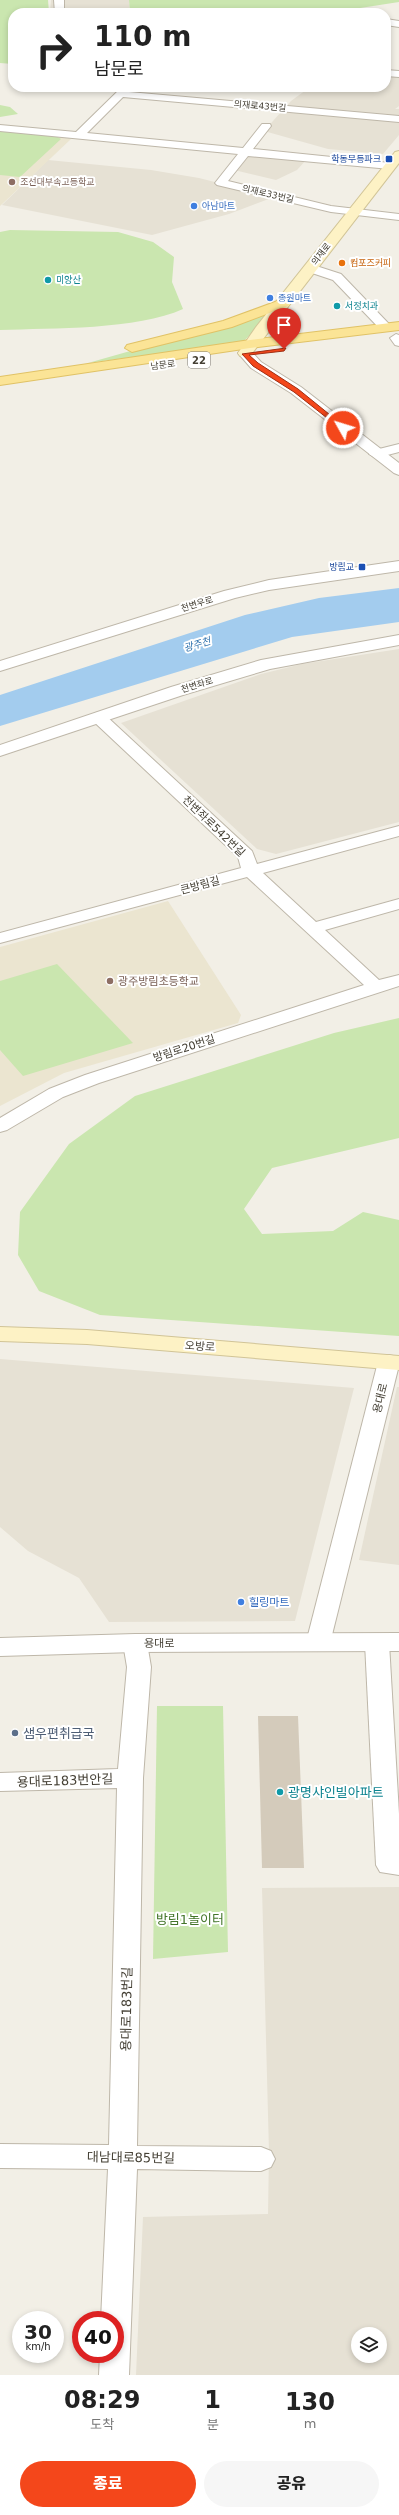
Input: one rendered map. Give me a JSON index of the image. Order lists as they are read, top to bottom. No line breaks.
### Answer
{"streets":{"main road":["의재로","22","남문로","오방로"],"street":["의재로43번길","의재로33번길","천변우로","천변좌로","천변좌로542번길","큰방림길","방림로20번길","용대로","용대로183번안길","용대로183번길","대남대로85번길"]},"crossings":[["의재로33번길","의재로"],["의재로","남문로"],["천변좌로","천변좌로542번길"],["천변좌로542번길","큰방림길"],["천변좌로542번길","방림로20번길"],["오방로","용대로"],["용대로","용대로183번길"],["용대로183번안길","용대로183번길"],["용대로183번길","대남대로85번길"]],"water":["광주천"],"parks":["방림1놀이터"],"places":{"transit":["학동무등파크","방림교"],"other":["조선대부속고등학교","아남마트","컴포즈커피","미양산","종원마트","서정치과","광주방림초등학교","힐링마트","샘우편취급국","광명샤인빌아파트"]},"page":{"turn":["110 m","남문로"],"speed":"30 km/h","limit":"40","eta":["08:29","도착","1","분","130","m"],"buttons":["종료","공유"]}}
